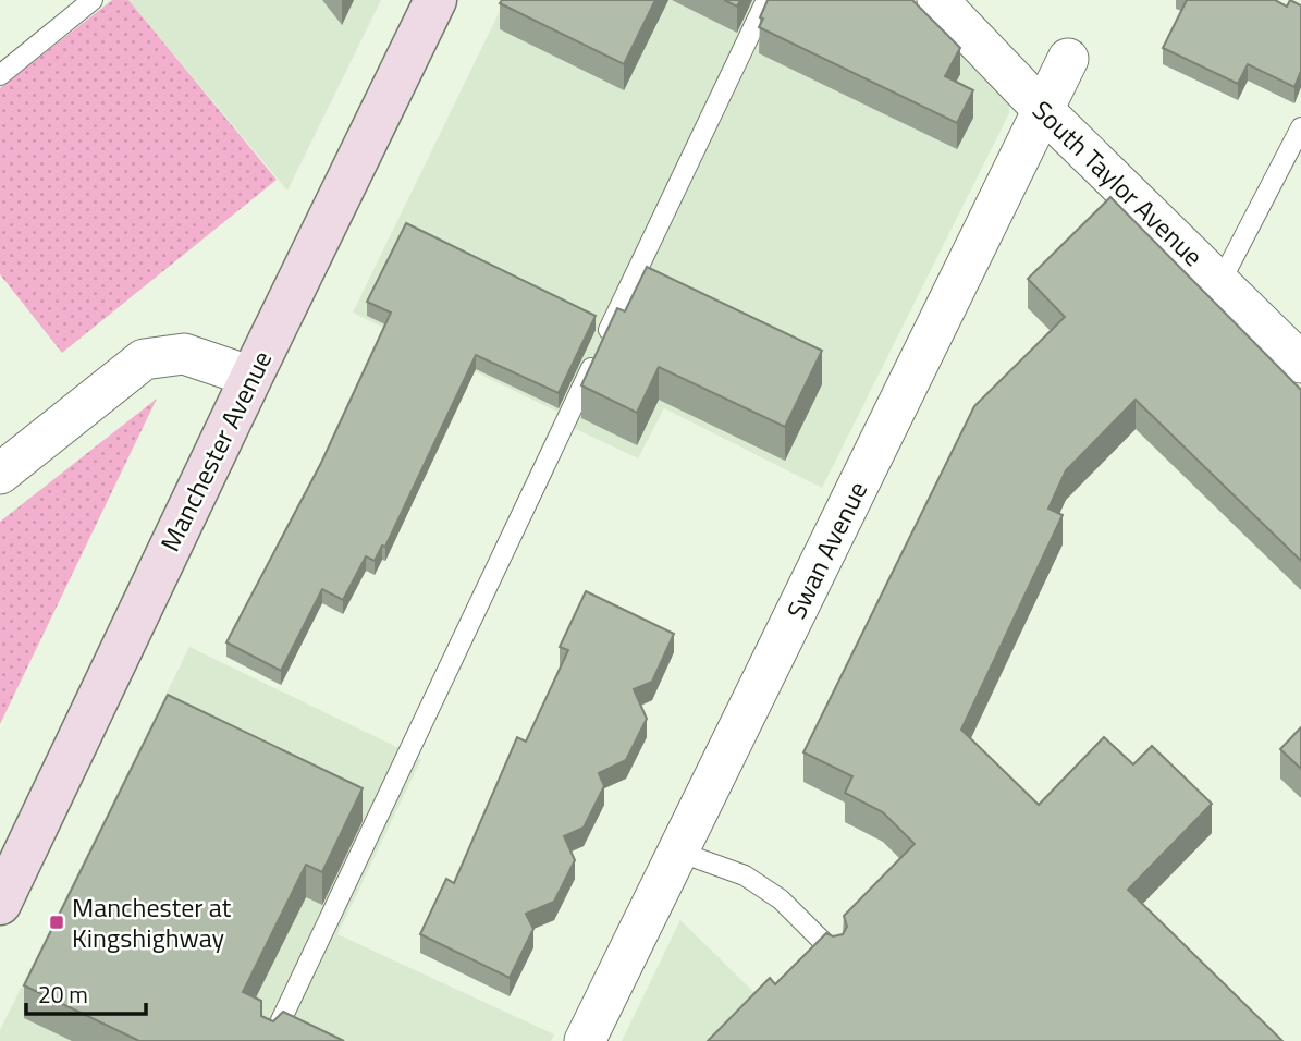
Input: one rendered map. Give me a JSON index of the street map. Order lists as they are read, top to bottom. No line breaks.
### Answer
{"streets":{"main road":["Manchester Avenue"],"street":["South Taylor Avenue","Swan Avenue"]},"crossings":[["South Taylor Avenue","Swan Avenue"]],"places":{"transit":["Manchester at Kingshighway"]},"scale_bar":"20 m"}
